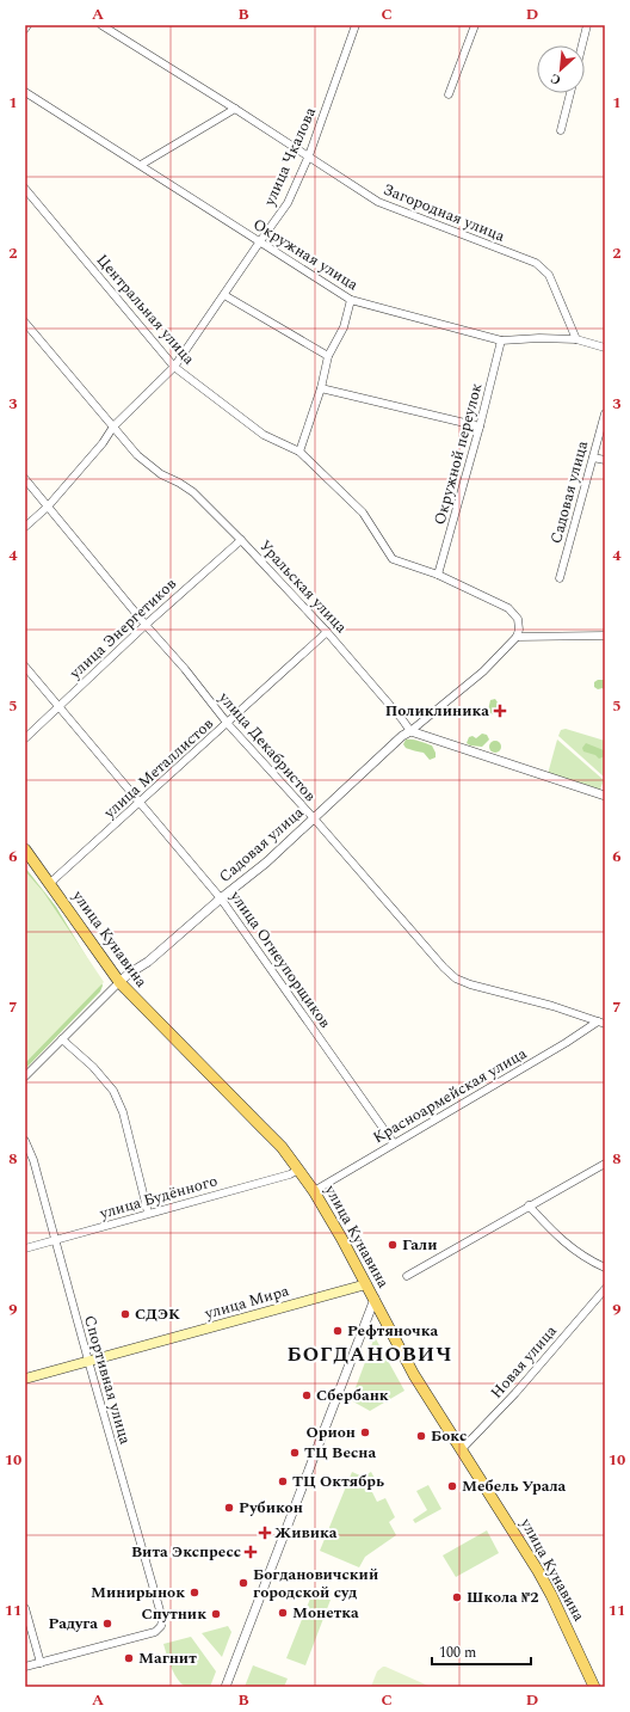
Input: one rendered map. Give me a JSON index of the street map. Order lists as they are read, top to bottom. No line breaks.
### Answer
{"streets":{"main road":["улица Кунавина","улица Мира"],"street":["улица Чкалова","Загородная улица","Окружная улица","Центральная улица","Окружной переулок","Садовая улица","Уральская улица","улица Энергетиков","улица Декабристов","улица Металлистов","улица Огнеупорщиков","Красноармейская улица","улица Будённого","Новая улица","Спортивная улица"]},"crossings":[["улица Чкалова","Загородная улица"],["улица Чкалова","Окружная улица"],["улица Чкалова","Центральная улица"],["улица Чкалова","Уральская улица"],["улица Чкалова","улица Декабристов"],["Загородная улица","Окружная улица"],["Окружная улица","Окружной переулок"],["Центральная улица","Окружной переулок"],["Центральная улица","Садовая улица"],["Садовая улица","Уральская улица"],["Садовая улица","улица Декабристов"],["Садовая улица","улица Кунавина"],["Садовая улица","улица Огнеупорщиков"],["Уральская улица","улица Энергетиков"],["Уральская улица","улица Металлистов"],["улица Энергетиков","улица Декабристов"],["улица Энергетиков","улица Огнеупорщиков"],["улица Декабристов","улица Металлистов"],["улица Декабристов","Красноармейская улица"],["улица Металлистов","улица Кунавина"],["улица Металлистов","улица Огнеупорщиков"],["улица Кунавина","Красноармейская улица"],["улица Кунавина","улица Будённого"],["улица Кунавина","улица Мира"],["улица Кунавина","Новая улица"],["улица Огнеупорщиков","Красноармейская улица"],["улица Будённого","Спортивная улица"],["улица Мира","Спортивная улица"]],"districts":["БОГДАНОВИЧ"],"places":{"health":["Поликлиника","Живика","Вита Экспресс"],"other":["Гали","СДЭК","Рефтяночка","Сбербанк","Орион","Бокс","ТЦ Весна","ТЦ Октябрь","Мебель Урала","Рубикон","Богдановичский городской суд","Минирынок","Школа №2","Монетка","Спутник","Радуга","Магнит"]},"scale_bar":"100 m","north":"bottom left","grid":{"columns":["A","B","C","D"],"rows":["1","2","3","4","5","6","7","8","9","10","11"]}}
